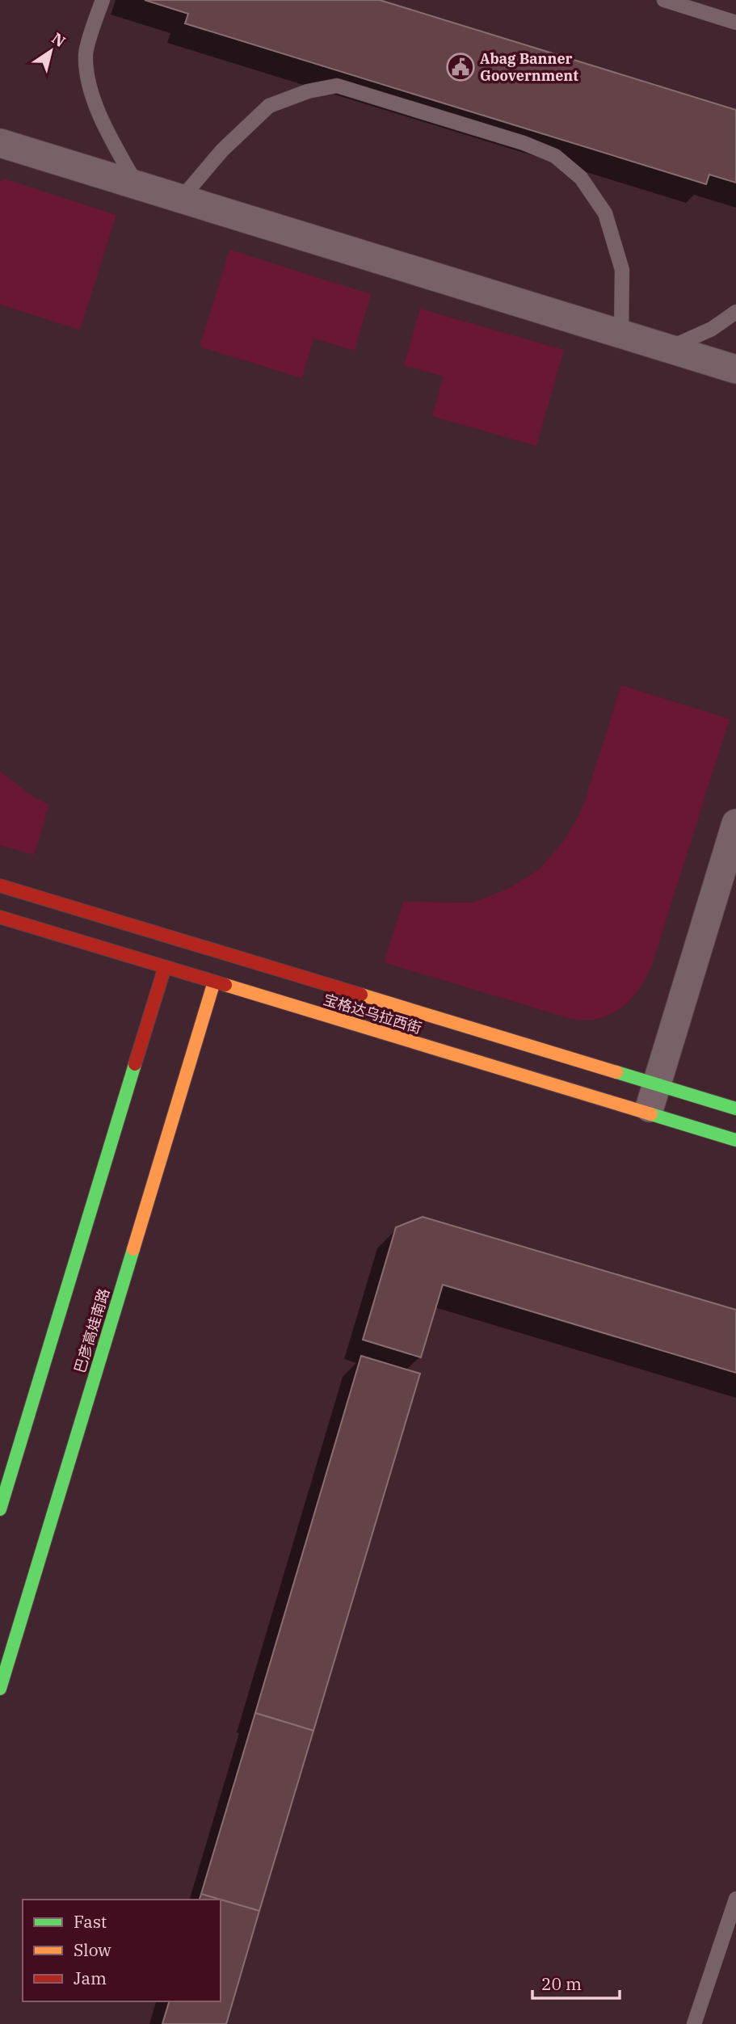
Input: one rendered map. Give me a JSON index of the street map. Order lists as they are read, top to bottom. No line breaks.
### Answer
{"streets":{"main road":["宝格达乌拉西街","巴彦高娃南路"]},"crossings":[["宝格达乌拉西街","巴彦高娃南路"]],"places":{"public building":["Abag Banner Goovernment"]},"legend":["Fast","Slow","Jam"],"scale_bar":"20 m","north":"top right"}
